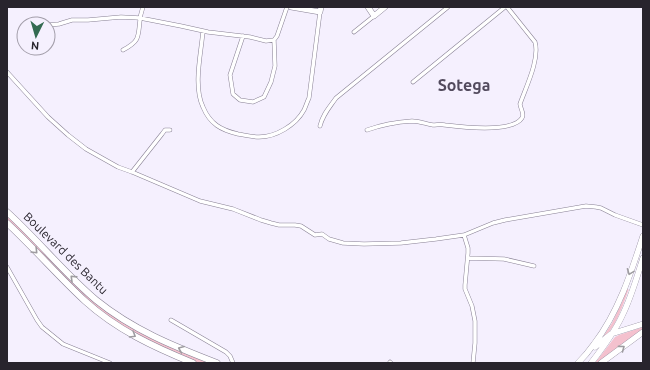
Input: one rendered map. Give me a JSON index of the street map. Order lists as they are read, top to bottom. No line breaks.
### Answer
{"streets":{"highway":["Boulevard des Bantu"]},"districts":["Sotega"],"north":"bottom"}
